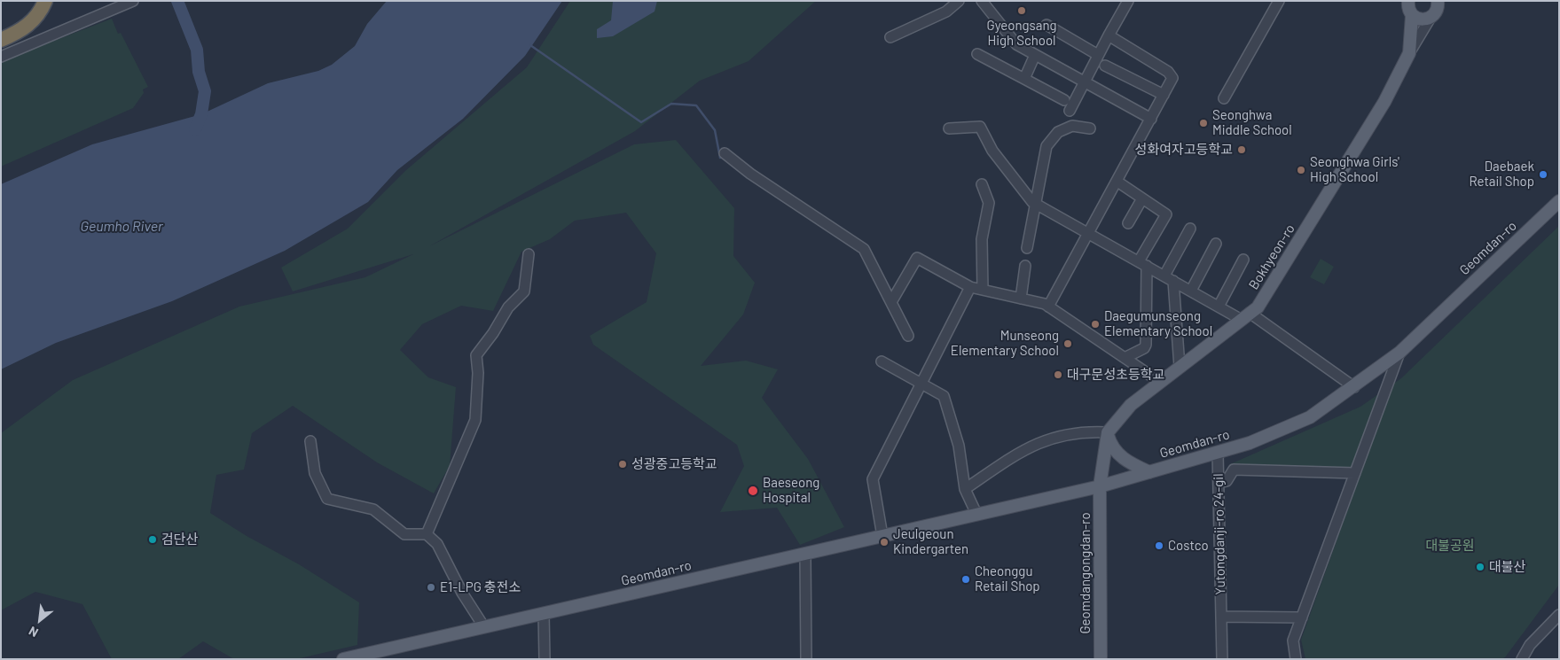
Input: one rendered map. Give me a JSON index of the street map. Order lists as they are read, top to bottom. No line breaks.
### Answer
{"streets":{"main road":["Geomdan-ro","Bokhyeon-ro","Geomdangongdan-ro"],"street":["Yutongdanji-ro 24-gil"]},"crossings":[["Geomdan-ro","Yutongdanji-ro 24-gil"],["Geomdan-ro","Geomdangongdan-ro"]],"water":["Geumho River"],"parks":["대불공원"],"places":["Gyeongsang High School","Seonghwa Middle School","성화여자고등학교","Seonghwa Girls' High School","Daebaek Retail Shop","Daegumunseong Elementary School","Munseong Elementary School","대구문성초등학교","성광중고등학교","Baeseong Hospital","검단산","Jeulgeoun Kindergarten","Costco","대불산","Cheonggu Retail Shop","E1-LPG 충전소"],"north":"bottom left"}
